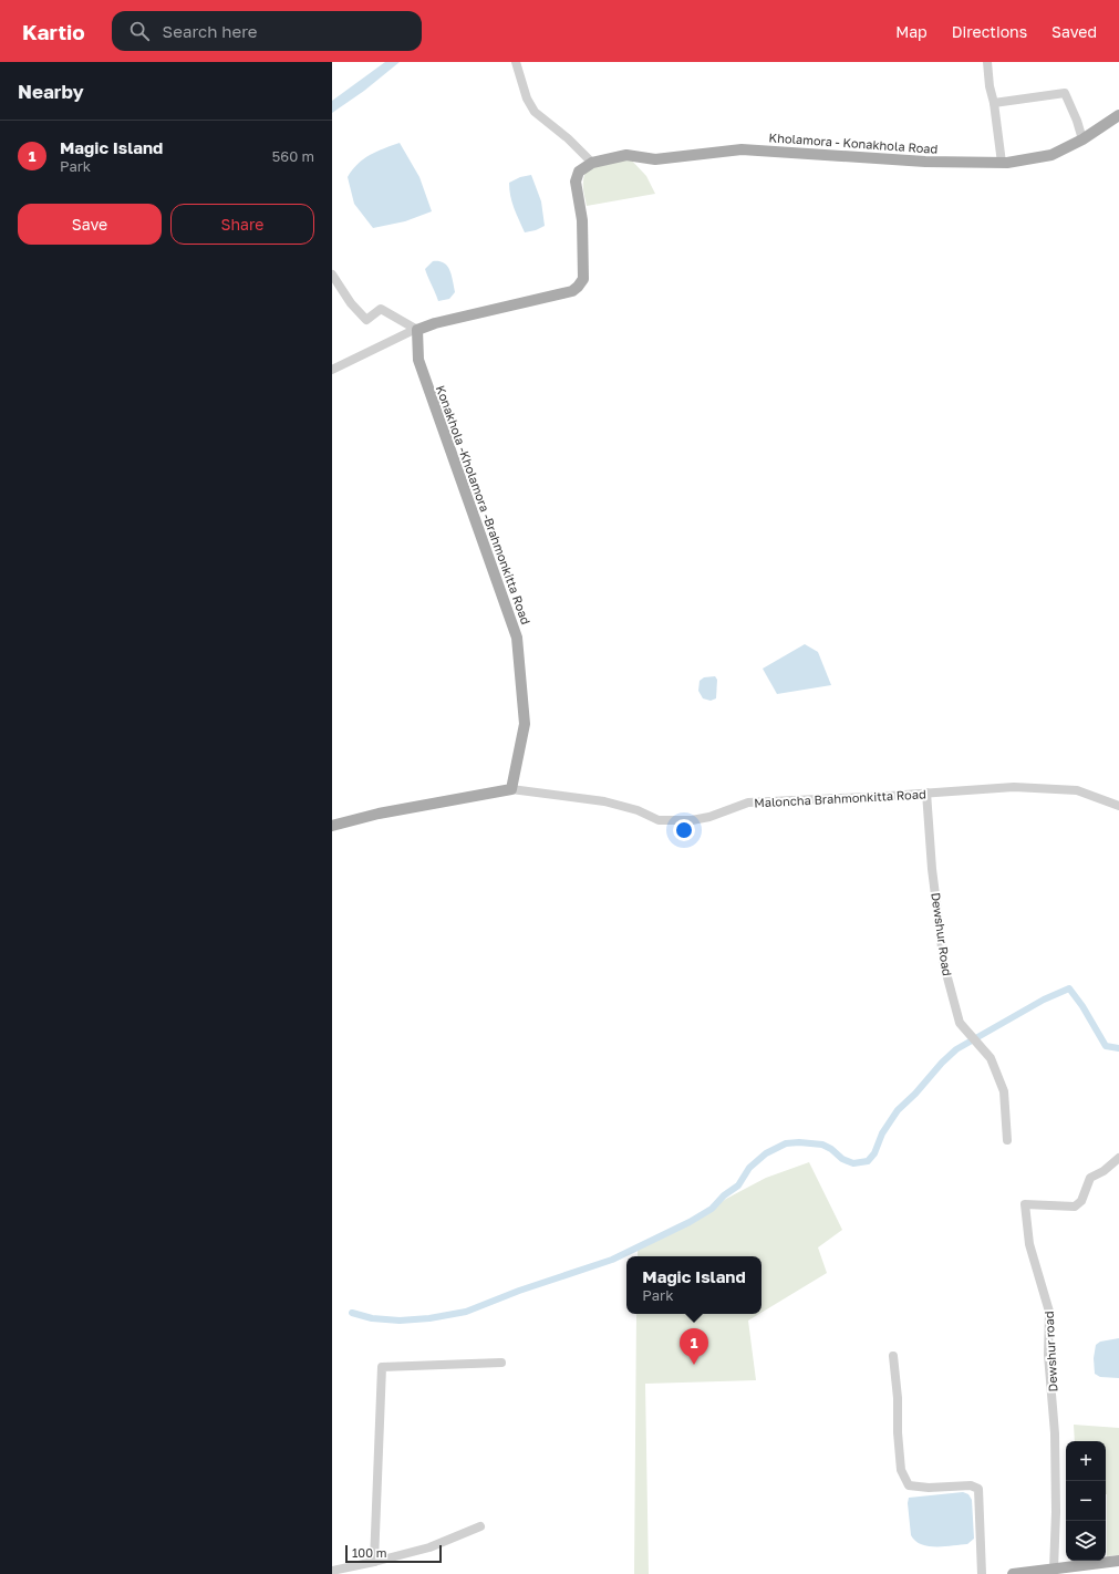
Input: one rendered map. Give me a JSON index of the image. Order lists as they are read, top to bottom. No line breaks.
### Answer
{"streets":{"main road":["Kholamora - Konakhola Road","Konakhola -Kholamora -Brahmonkitta Road"],"street":["Maloncha Brahmonkitta Road","Dewshur Road","Dewshur road"]},"crossings":[["Kholamora - Konakhola Road","Konakhola -Kholamora -Brahmonkitta Road"],["Konakhola -Kholamora -Brahmonkitta Road","Maloncha Brahmonkitta Road"],["Maloncha Brahmonkitta Road","Dewshur Road"]],"scale_bar":"100 m","page":{"header":"Kartio","search":"Search here","nav":["Map","Directions","Saved"],"heading":"Nearby","list":[{"mark":"1","name":"Magic Island","note":"Park","value":"560 m"}],"buttons":["Save","Share"],"popup":["Magic Island","Park"],"pins":"1","map_buttons":["+","−"],"scale":"100 m"}}
